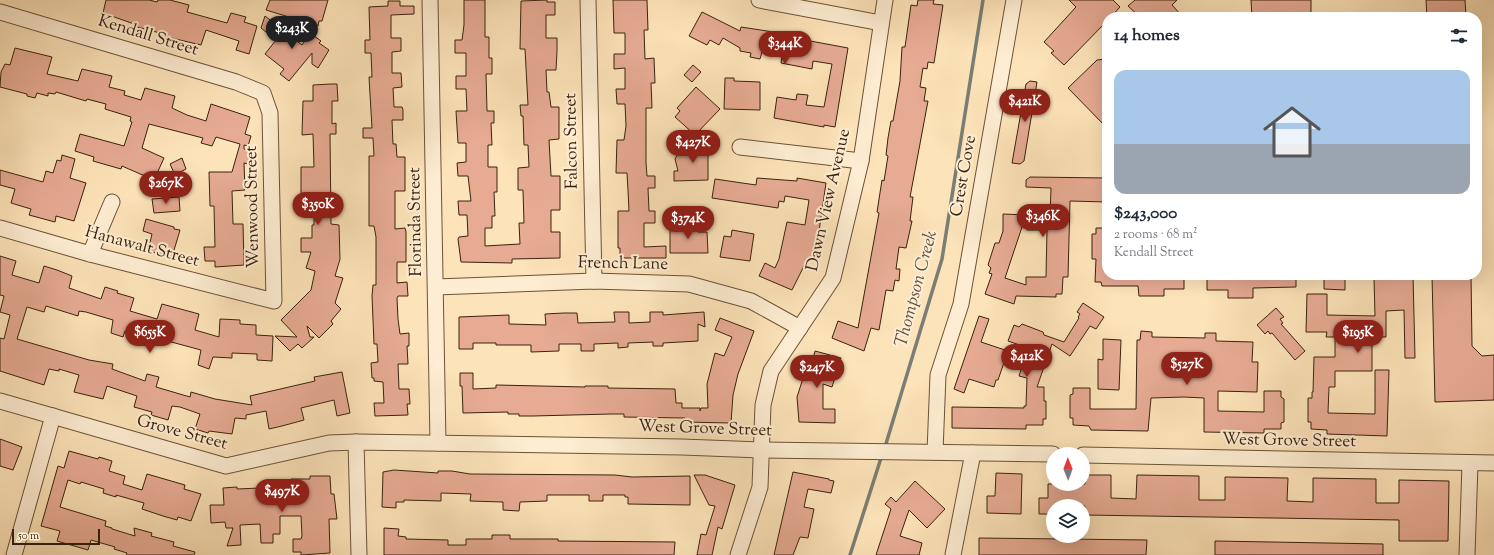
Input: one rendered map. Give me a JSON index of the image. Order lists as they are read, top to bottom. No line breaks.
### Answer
{"streets":{"street":["Kendall Street","Falcon Street","Crest Cove","Dawn View Avenue","Wenwood Street","Florinda Street","Hanawalt Street","French Lane","West Grove Street","Grove Street"]},"crossings":[["Kendall Street","Wenwood Street"],["Falcon Street","French Lane"],["Crest Cove","West Grove Street"],["Dawn View Avenue","French Lane"],["Dawn View Avenue","West Grove Street"],["Wenwood Street","Hanawalt Street"],["Florinda Street","French Lane"],["Florinda Street","West Grove Street"],["West Grove Street","Grove Street"]],"water":["Thompson Creek"],"scale_bar":"50 m","north":"top","page":{"heading":"14 homes","price":["$243K","$344K","$421K","$427K","$267K","$350K","$346K","$374K","$655K","$195K","$412K","$527K","$247K","$497K"],"list":[{"name":"$243,000","note":"2 rooms · 68 m² · Kendall Street"}],"scale":"50 m"}}
